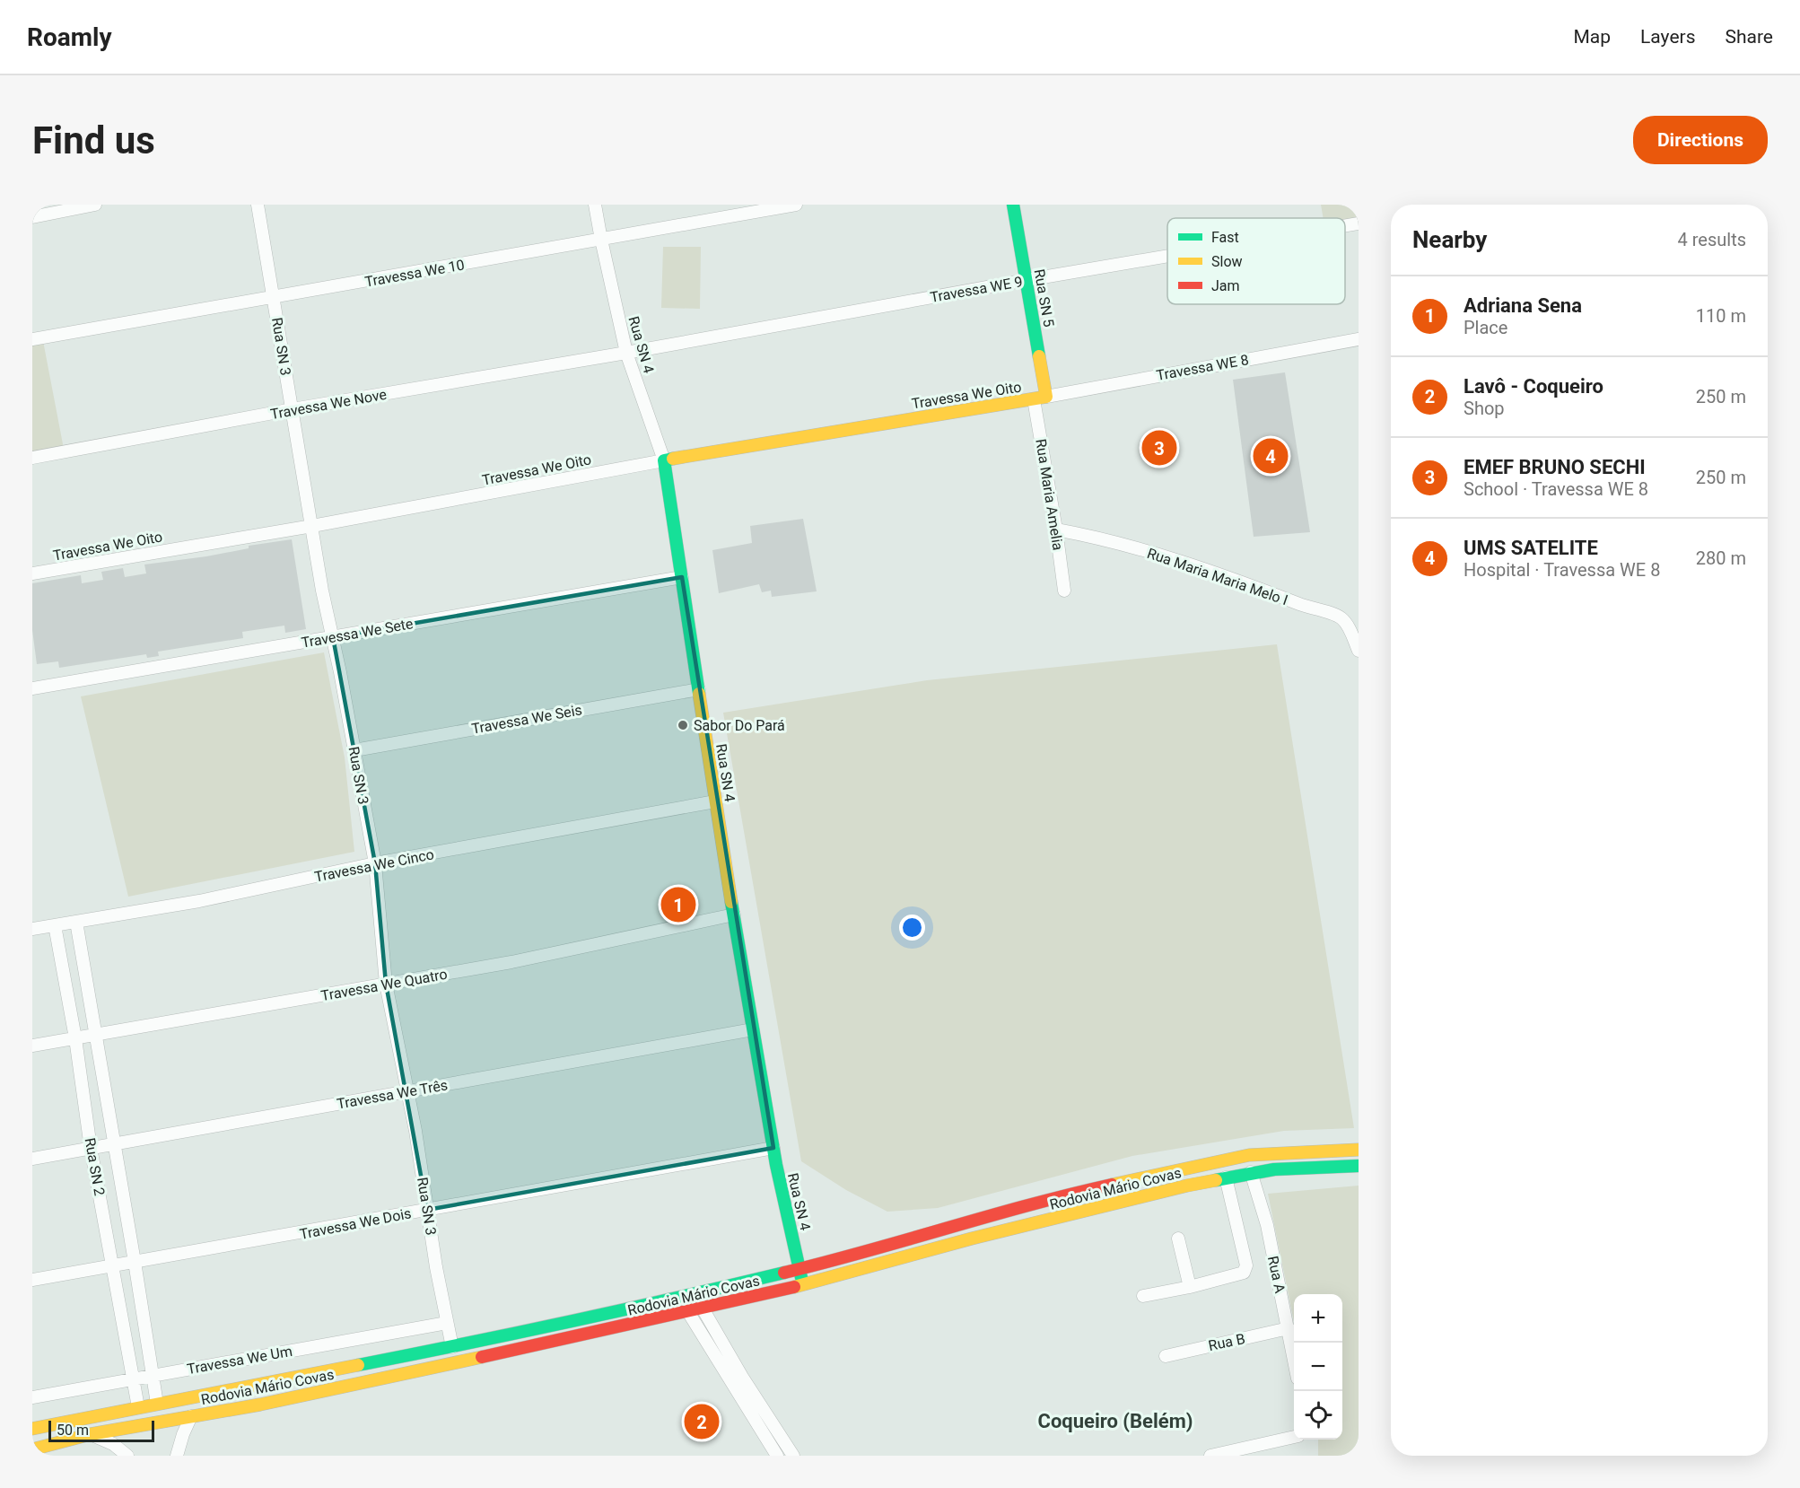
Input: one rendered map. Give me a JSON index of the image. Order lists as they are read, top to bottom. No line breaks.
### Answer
{"streets":{"main road":["Rua SN 5","Rua SN 4","Travessa We Oito","Rodovia Mário Covas"],"street":["Travessa We 10","Travessa WE 9","Rua SN 3","Travessa WE 8","Travessa We Nove","Rua Maria Amelia","Rua Maria Maria Melo I","Travessa We Sete","Travessa We Seis","Travessa We Cinco","Travessa We Quatro","Travessa We Três","Rua SN 2","Travessa We Dois","Rua A","Rua B","Travessa We Um"]},"crossings":[["Travessa We 10","Rua SN 4"],["Travessa We 10","Rua SN 3"],["Travessa WE 9","Rua SN 5"],["Travessa WE 9","Rua SN 4"],["Travessa WE 9","Travessa We Nove"],["Rua SN 5","Travessa WE 8"],["Rua SN 5","Travessa We Oito"],["Rua SN 4","Travessa We Oito"],["Rua SN 4","Travessa We Nove"],["Rua SN 4","Travessa We Sete"],["Rua SN 4","Travessa We Seis"],["Rua SN 4","Travessa We Cinco"],["Rua SN 4","Travessa We Quatro"],["Rua SN 4","Travessa We Três"],["Rua SN 4","Rodovia Mário Covas"],["Rua SN 4","Travessa We Dois"],["Rua SN 3","Travessa We Oito"],["Rua SN 3","Travessa We Nove"],["Rua SN 3","Travessa We Sete"],["Rua SN 3","Travessa We Seis"],["Rua SN 3","Travessa We Cinco"],["Rua SN 3","Travessa We Quatro"],["Rua SN 3","Travessa We Três"],["Rua SN 3","Rodovia Mário Covas"],["Rua SN 3","Travessa We Dois"],["Rua SN 3","Travessa We Um"],["Travessa WE 8","Travessa We Oito"],["Travessa We Oito","Rua Maria Amelia"],["Rua Maria Amelia","Rua Maria Maria Melo I"],["Travessa We Cinco","Rua SN 2"],["Travessa We Quatro","Rua SN 2"],["Travessa We Três","Rua SN 2"],["Rua SN 2","Rodovia Mário Covas"],["Rua SN 2","Travessa We Dois"],["Rua SN 2","Travessa We Um"],["Rodovia Mário Covas","Rua A"],["Rua A","Rua B"]],"districts":["Coqueiro (Belém)"],"places":["Sabor Do Pará"],"legend":["Fast","Slow","Jam"],"scale_bar":"50 m","page":{"header":"Roamly","nav":["Map","Layers","Share"],"buttons":"Directions","title":"Find us","heading":["Nearby","4 results"],"list":[{"mark":"1","name":"Adriana Sena","note":"Place","value":"110 m"},{"mark":"2","name":"Lavô - Coqueiro","note":"Shop","value":"250 m"},{"mark":"3","name":"EMEF BRUNO SECHI","note":"School · Travessa WE 8","value":"250 m"},{"mark":"4","name":"UMS SATELITE","note":"Hospital · Travessa WE 8","value":"280 m"}],"pins":["3","4","1","2"],"map_buttons":["+","−"],"scale":"50 m"}}
